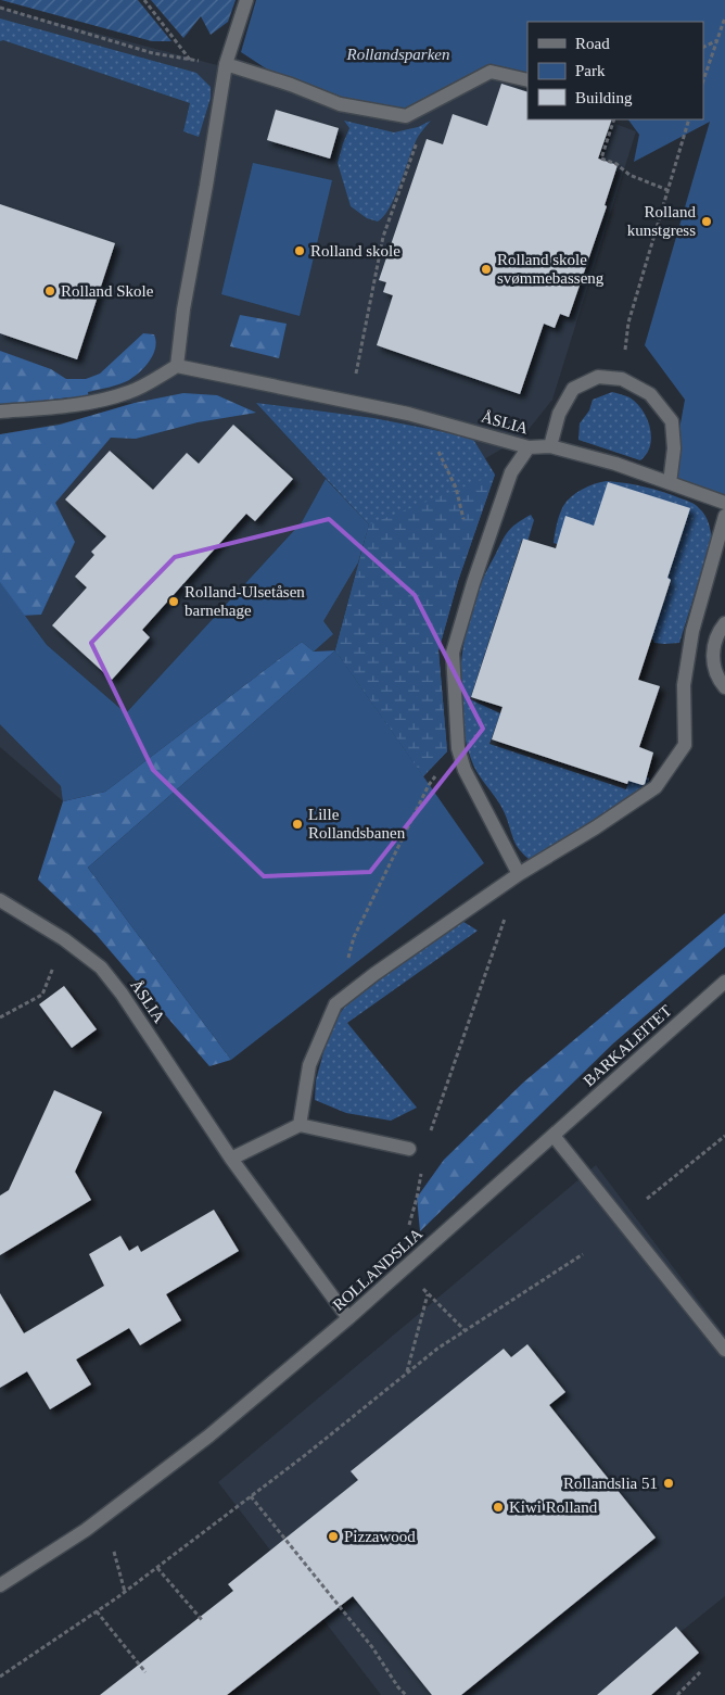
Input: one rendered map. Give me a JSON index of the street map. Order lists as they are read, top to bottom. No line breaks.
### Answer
{"streets":{"street":["ÅSLIA","BARKALEITET","ROLLANDSLIA"]},"crossings":[["ÅSLIA","ROLLANDSLIA"],["BARKALEITET","ROLLANDSLIA"]],"parks":["Rollandsparken"],"places":["Rolland kunstgress","Rolland skole","Rolland skole svømmebasseng","Rolland Skole","Rolland-Ulsetåsen barnehage","Lille Rollandsbanen","Rollandslia 51","Kiwi Rolland","Pizzawood"],"legend":["Road","Park","Building"]}
